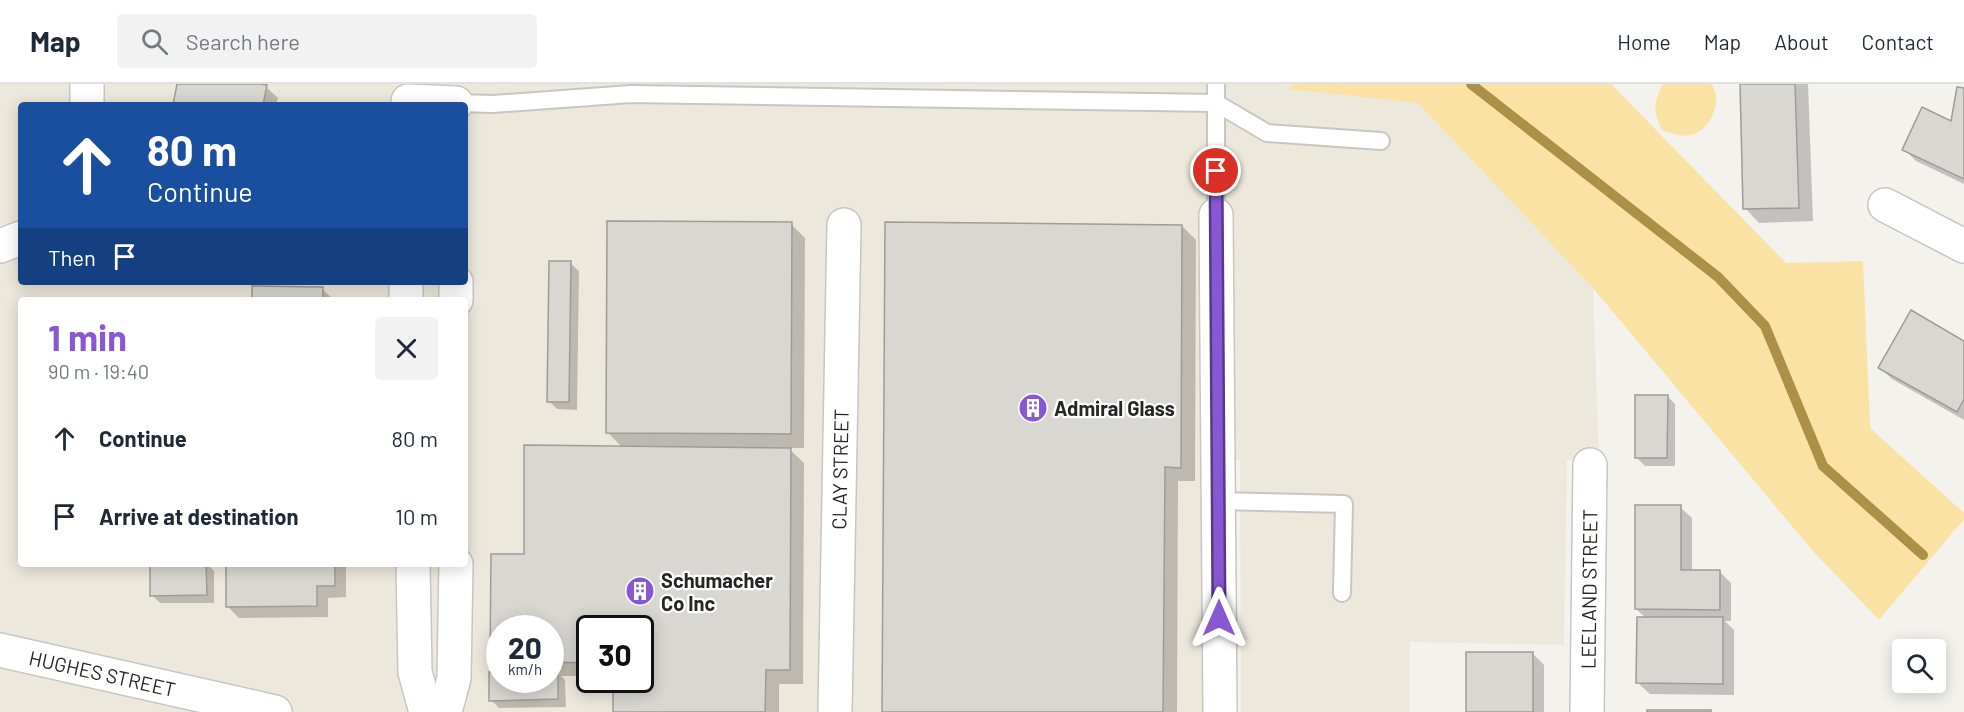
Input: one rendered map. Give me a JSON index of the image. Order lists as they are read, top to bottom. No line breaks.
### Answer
{"streets":{"street":["CLAY STREET","LEELAND STREET","HUGHES STREET"]},"places":{"building":["Admiral Glass","Schumacher Co Inc"]},"page":{"header":"Map","search":"Search here","nav":["Home","Map","About","Contact"],"turn":["80 m","Continue"],"then":"Then","heading":["1 min","90 m · 19:40"],"list":[{"name":"Continue","value":"80 m"},{"name":"Arrive at destination","value":"10 m"}],"speed":"20 km/h","limit":"30"}}
